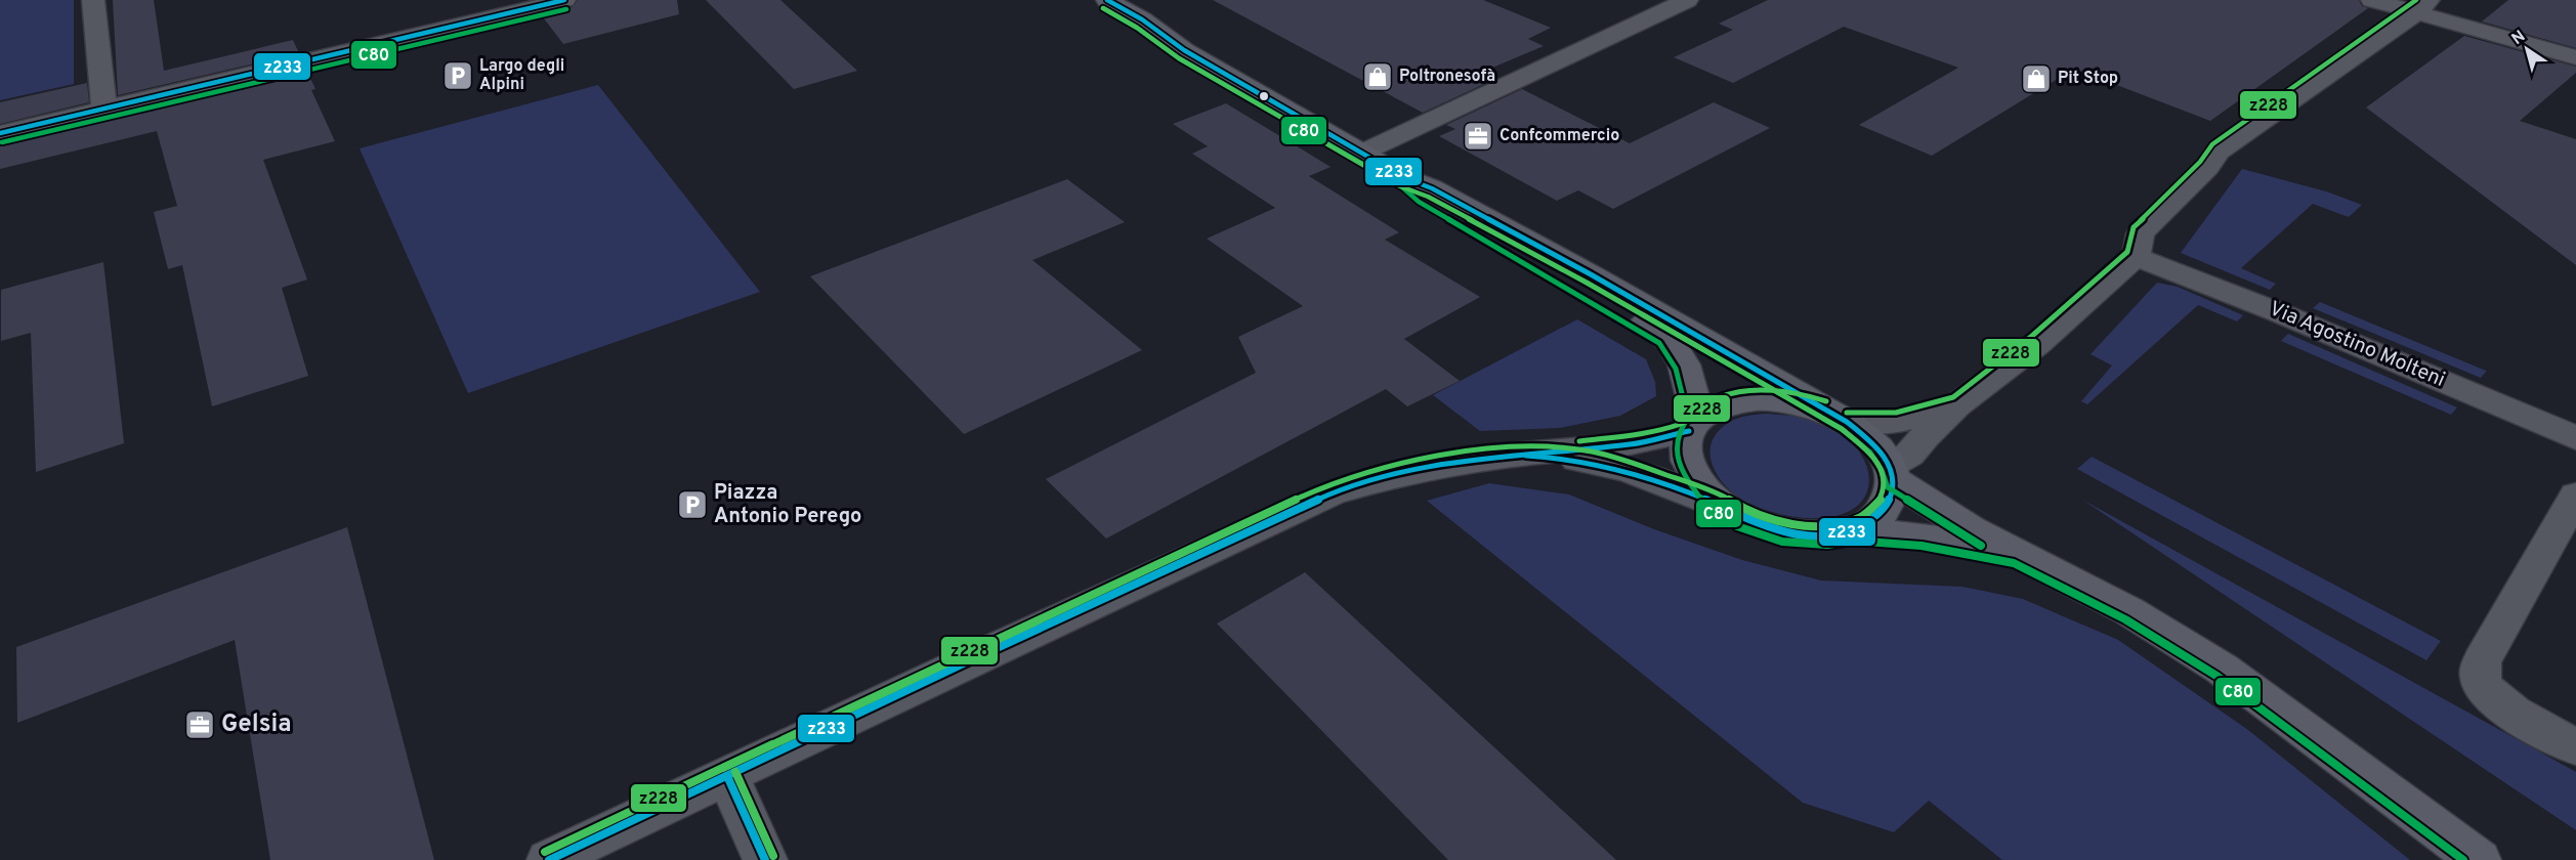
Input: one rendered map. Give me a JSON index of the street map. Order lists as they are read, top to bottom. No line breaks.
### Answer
{"streets":{"street":["Via Agostino Molteni"]},"places":{"parking":["Largo degli Alpini","Piazza Antonio Perego"],"shop":["Poltronesofà","Pit Stop"],"office":["Confcommercio","Gelsia"]},"lines":["transit line z233","transit line z228","transit line C80"],"north":"top left"}
